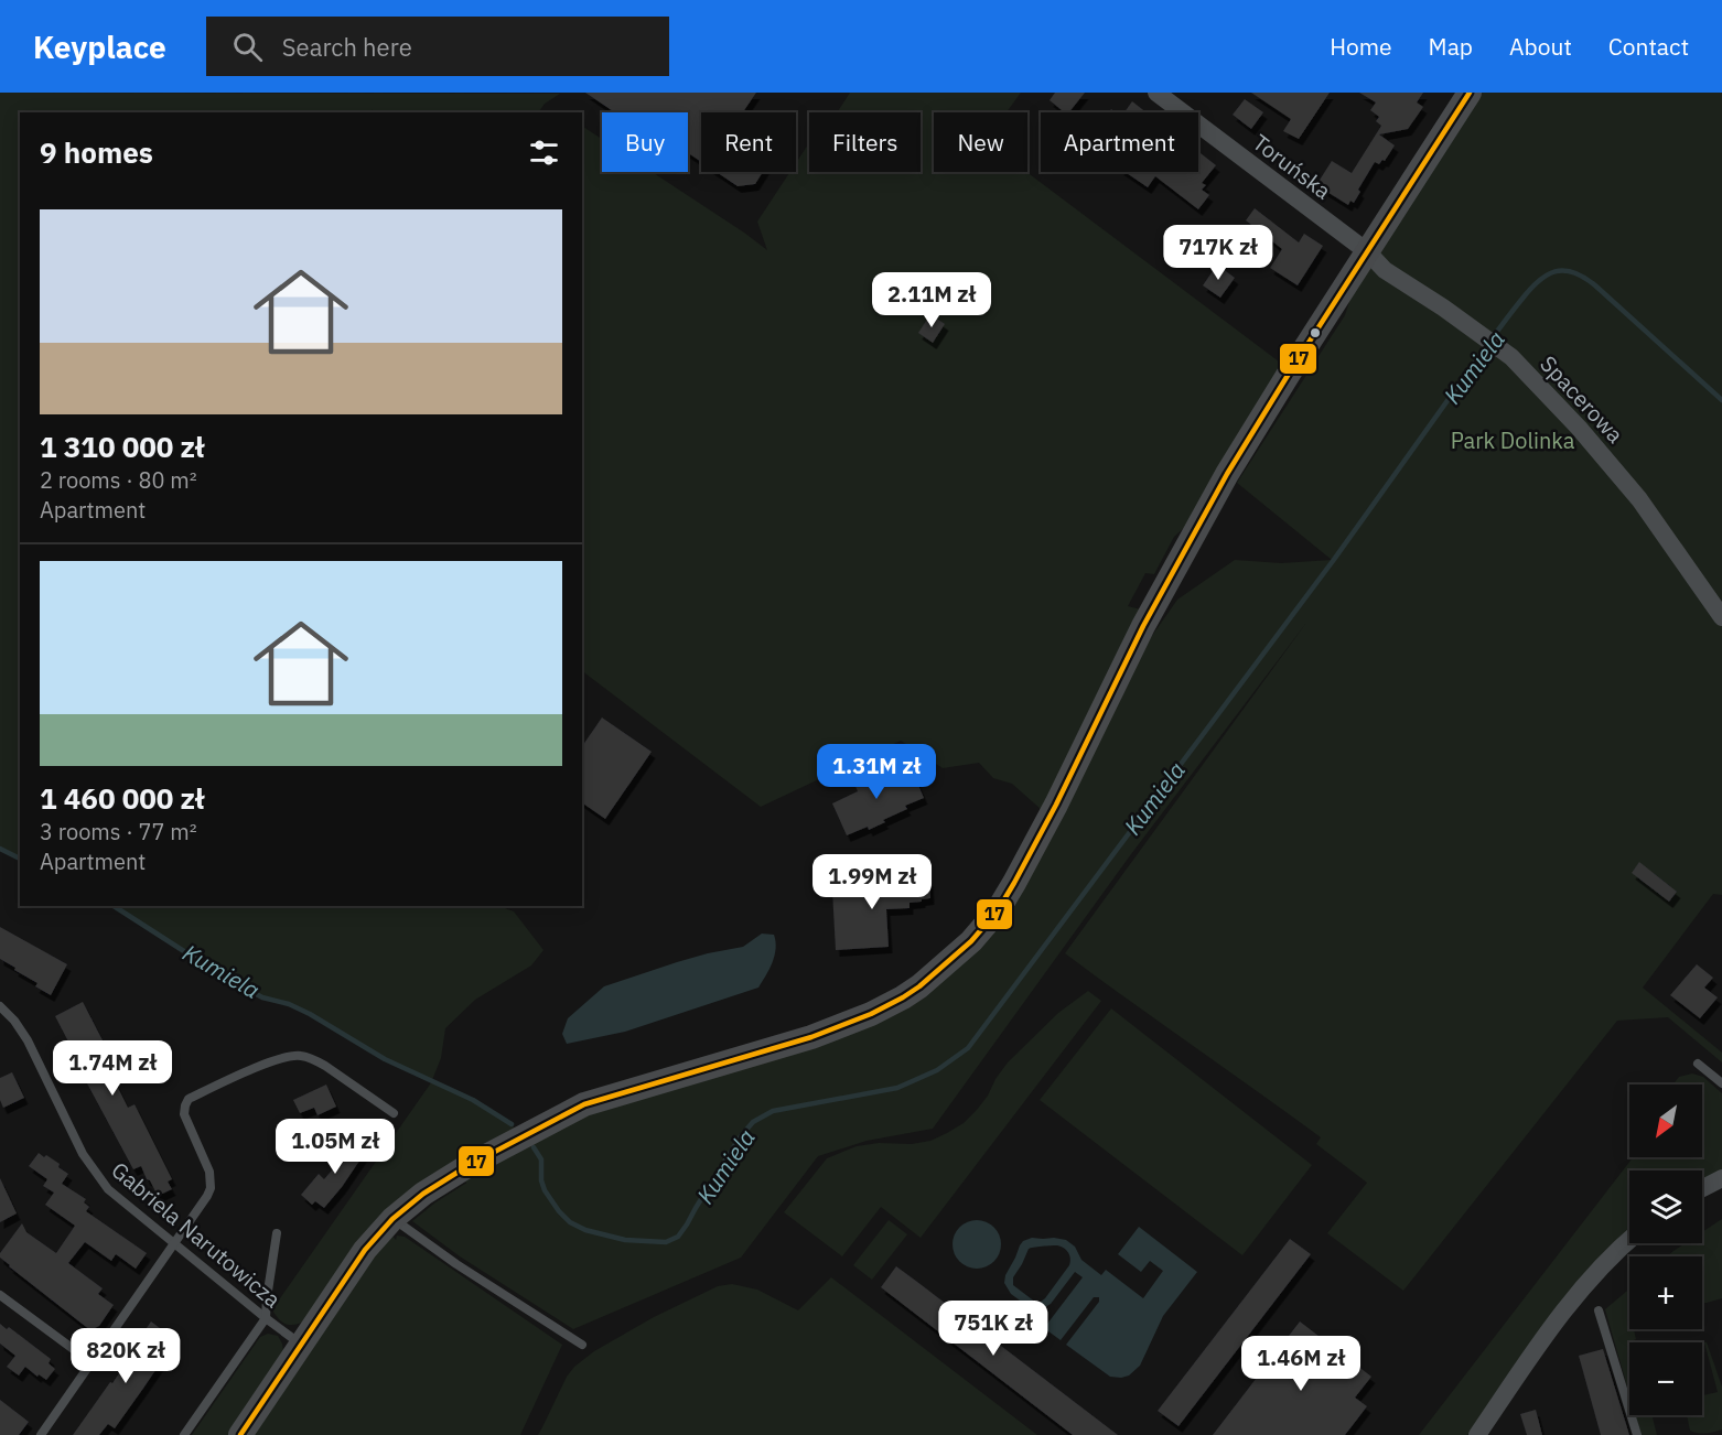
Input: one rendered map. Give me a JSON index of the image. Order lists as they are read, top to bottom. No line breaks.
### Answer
{"streets":{"street":["Toruńska","Spacerowa"],"lane":["Gabriela Narutowicza"]},"crossings":[["Toruńska","Spacerowa"]],"water":["Kumiela"],"parks":["Park Dolinka"],"lines":["transit line 17"],"north":"bottom left","page":{"header":"Keyplace","search":"Search here","nav":["Home","Map","About","Contact"],"chip":["Buy","Rent","Filters","New","Apartment"],"heading":"9 homes","list":[{"name":"1 310 000 zł","note":"2 rooms · 80 m² · Apartment"},{"name":"1 460 000 zł","note":"3 rooms · 77 m² · Apartment"}],"price":["717K zł","2.11M zł","1.31M zł","1.99M zł","1.74M zł","1.05M zł","751K zł","820K zł","1.46M zł"],"map_buttons":["+","−"]}}
